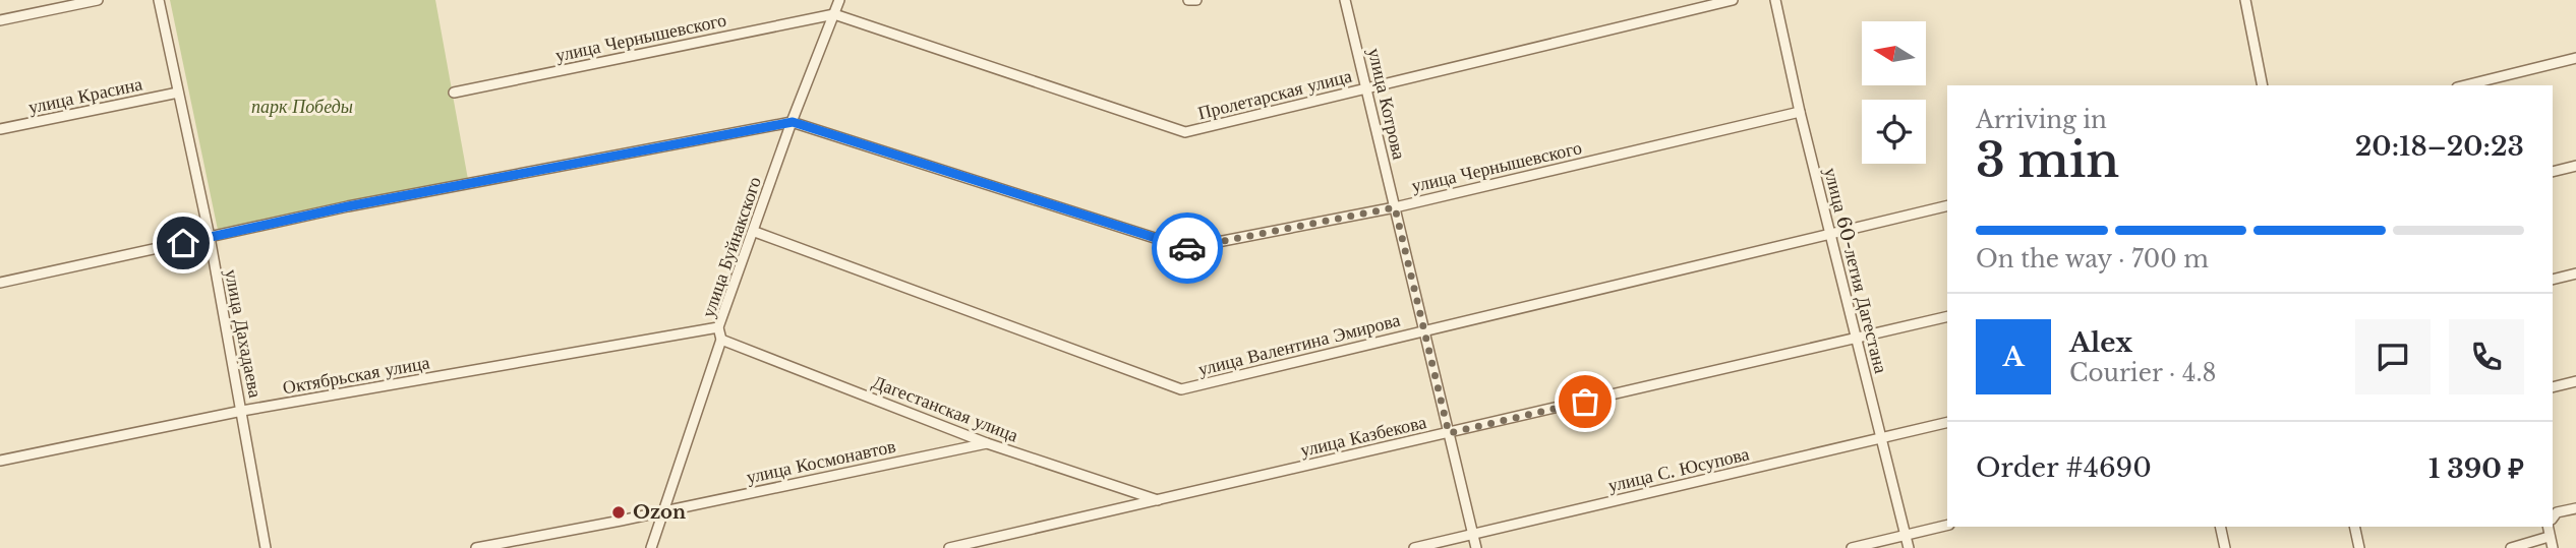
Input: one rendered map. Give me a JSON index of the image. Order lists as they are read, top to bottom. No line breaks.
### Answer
{"streets":{"street":["улица Чернышевского","Пролетарская улица","улица Красина","улица Котрова","улица Буйнакского","улица 60-летия Дагестана","улица Дахадаева","улица Валентина Эмирова","Октябрьская улица","Дагестанская улица","улица Казбекова","улица Космонавтов","улица С. Юсупова"]},"crossings":[["улица Чернышевского","Пролетарская улица"],["улица Чернышевского","улица Котрова"],["улица Чернышевского","улица Буйнакского"],["улица Чернышевского","улица 60-летия Дагестана"],["Пролетарская улица","улица Котрова"],["Пролетарская улица","улица Буйнакского"],["улица Красина","улица Дахадаева"],["улица Котрова","улица Валентина Эмирова"],["улица Котрова","улица Казбекова"],["улица Котрова","улица С. Юсупова"],["улица Буйнакского","улица Валентина Эмирова"],["улица Буйнакского","Октябрьская улица"],["улица Буйнакского","Дагестанская улица"],["улица Буйнакского","улица Космонавтов"],["улица 60-летия Дагестана","улица Валентина Эмирова"],["улица 60-летия Дагестана","улица Казбекова"],["улица 60-летия Дагестана","улица С. Юсупова"],["улица Дахадаева","Октябрьская улица"],["Дагестанская улица","улица Казбекова"],["Дагестанская улица","улица Космонавтов"]],"parks":["парк Победы"],"places":["Ozon"],"north":"left","page":{"heading":["3 min","Arriving in","20:18–20:23"],"panel":["Alex","Courier · 4.8","Order #4690","1 390 ₽"],"bar":"On the way · 700 m","round":"A"}}
